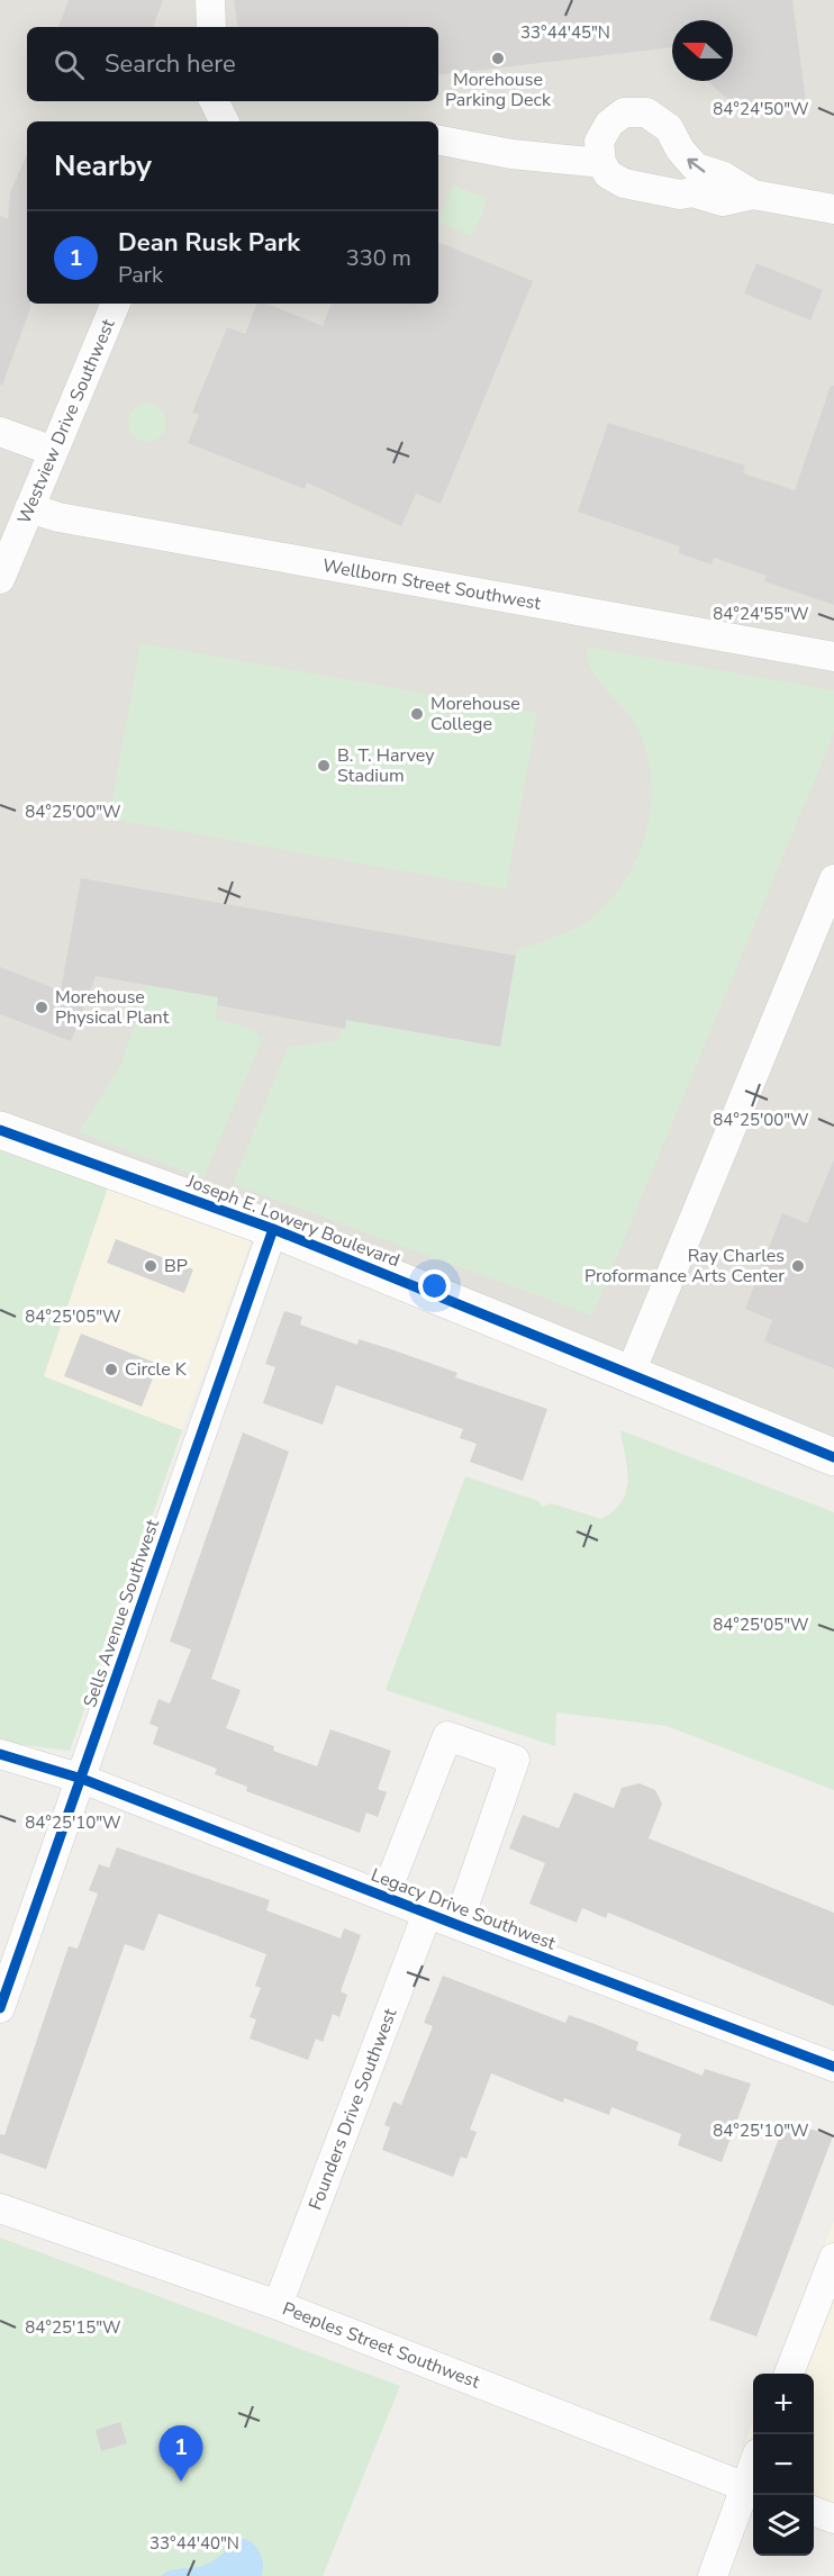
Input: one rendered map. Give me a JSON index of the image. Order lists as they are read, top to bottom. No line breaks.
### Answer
{"streets":{"main road":["Joseph E. Lowery Boulevard"],"street":["Westview Drive Southwest","Wellborn Street Southwest","Sells Avenue Southwest","Legacy Drive Southwest","Founders Drive Southwest","Peeples Street Southwest"]},"crossings":[["Westview Drive Southwest","Wellborn Street Southwest"],["Joseph E. Lowery Boulevard","Sells Avenue Southwest"],["Sells Avenue Southwest","Legacy Drive Southwest"],["Legacy Drive Southwest","Founders Drive Southwest"],["Founders Drive Southwest","Peeples Street Southwest"]],"places":["Morehouse Parking Deck","Morehouse College","B. T. Harvey Stadium","Morehouse Physical Plant","BP","Ray Charles Proformance Arts Center","Circle K"],"north":"left","page":{"search":"Search here","heading":"Nearby","list":[{"mark":"1","name":"Dean Rusk Park","note":"Park","value":"330 m"}],"map_buttons":["+","−"],"pins":"1"},"coordinates":["33°44'45\"N","84°24'50\"W","84°24'55\"W","84°25'00\"W","84°25'05\"W","84°25'10\"W","84°25'15\"W","33°44'40\"N"]}
